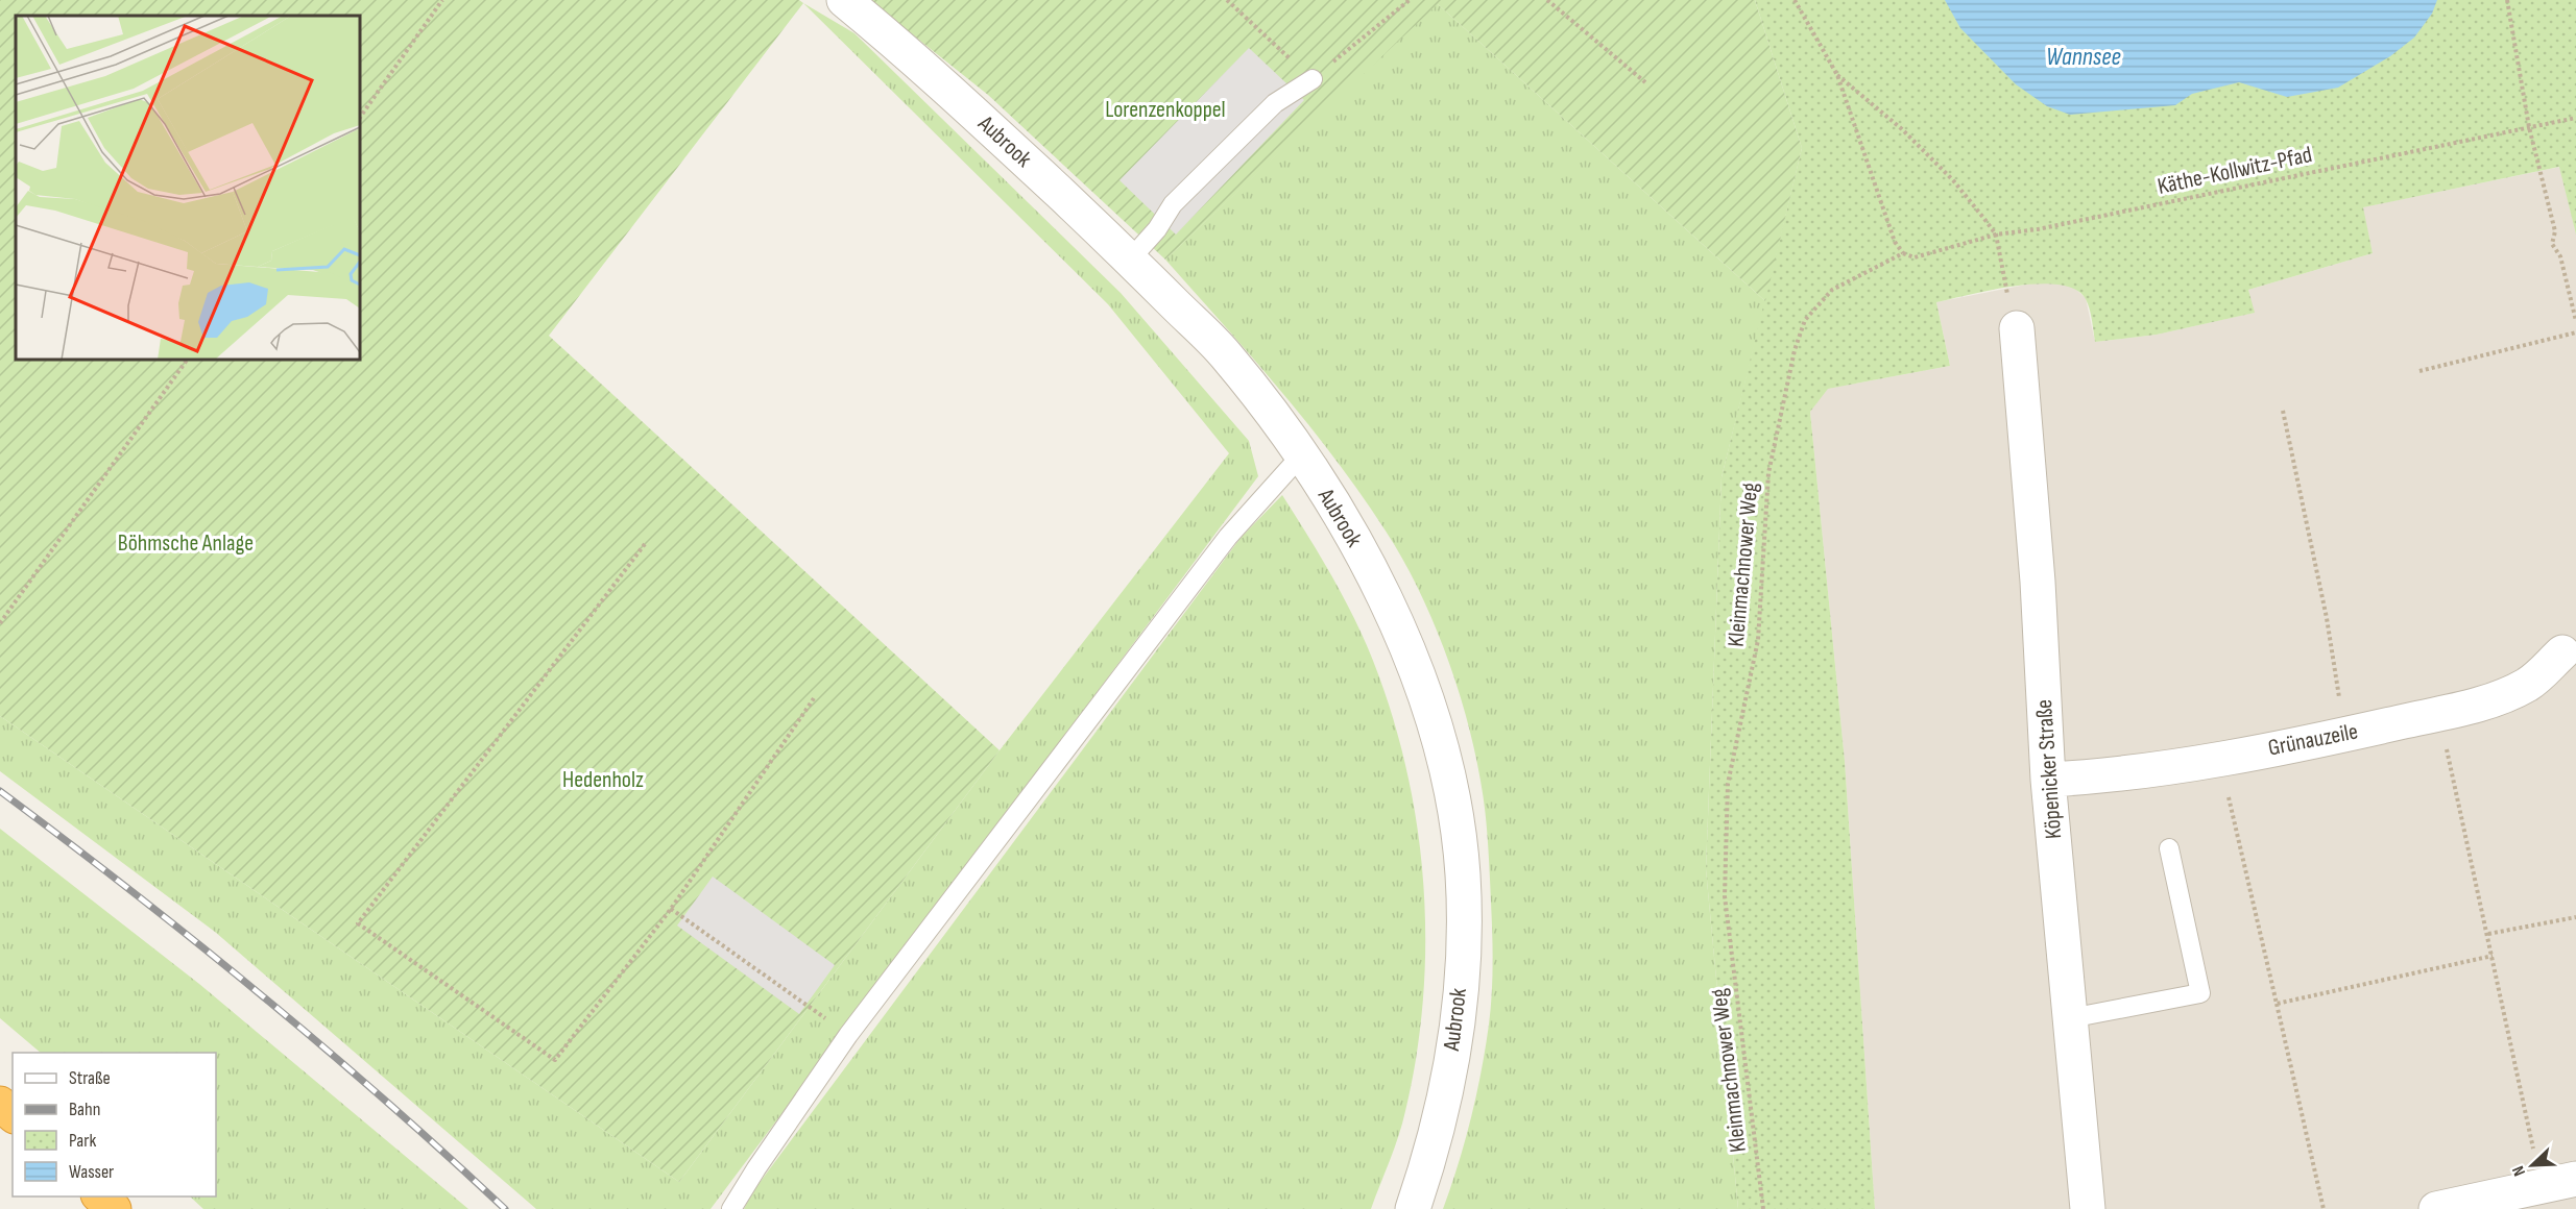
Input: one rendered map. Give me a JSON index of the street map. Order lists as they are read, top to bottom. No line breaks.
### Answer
{"streets":{"street":["Aubrook","Grünauzeile","Köpenicker Straße"],"path":["Käthe-Kollwitz-Pfad","Kleinmachnower Weg"]},"crossings":[["Käthe-Kollwitz-Pfad","Kleinmachnower Weg"],["Grünauzeile","Köpenicker Straße"]],"water":["Wannsee"],"parks":["Lorenzenkoppel","Böhmsche Anlage","Hedenholz"],"legend":["Straße","Bahn","Park","Wasser"],"north":"bottom left"}
